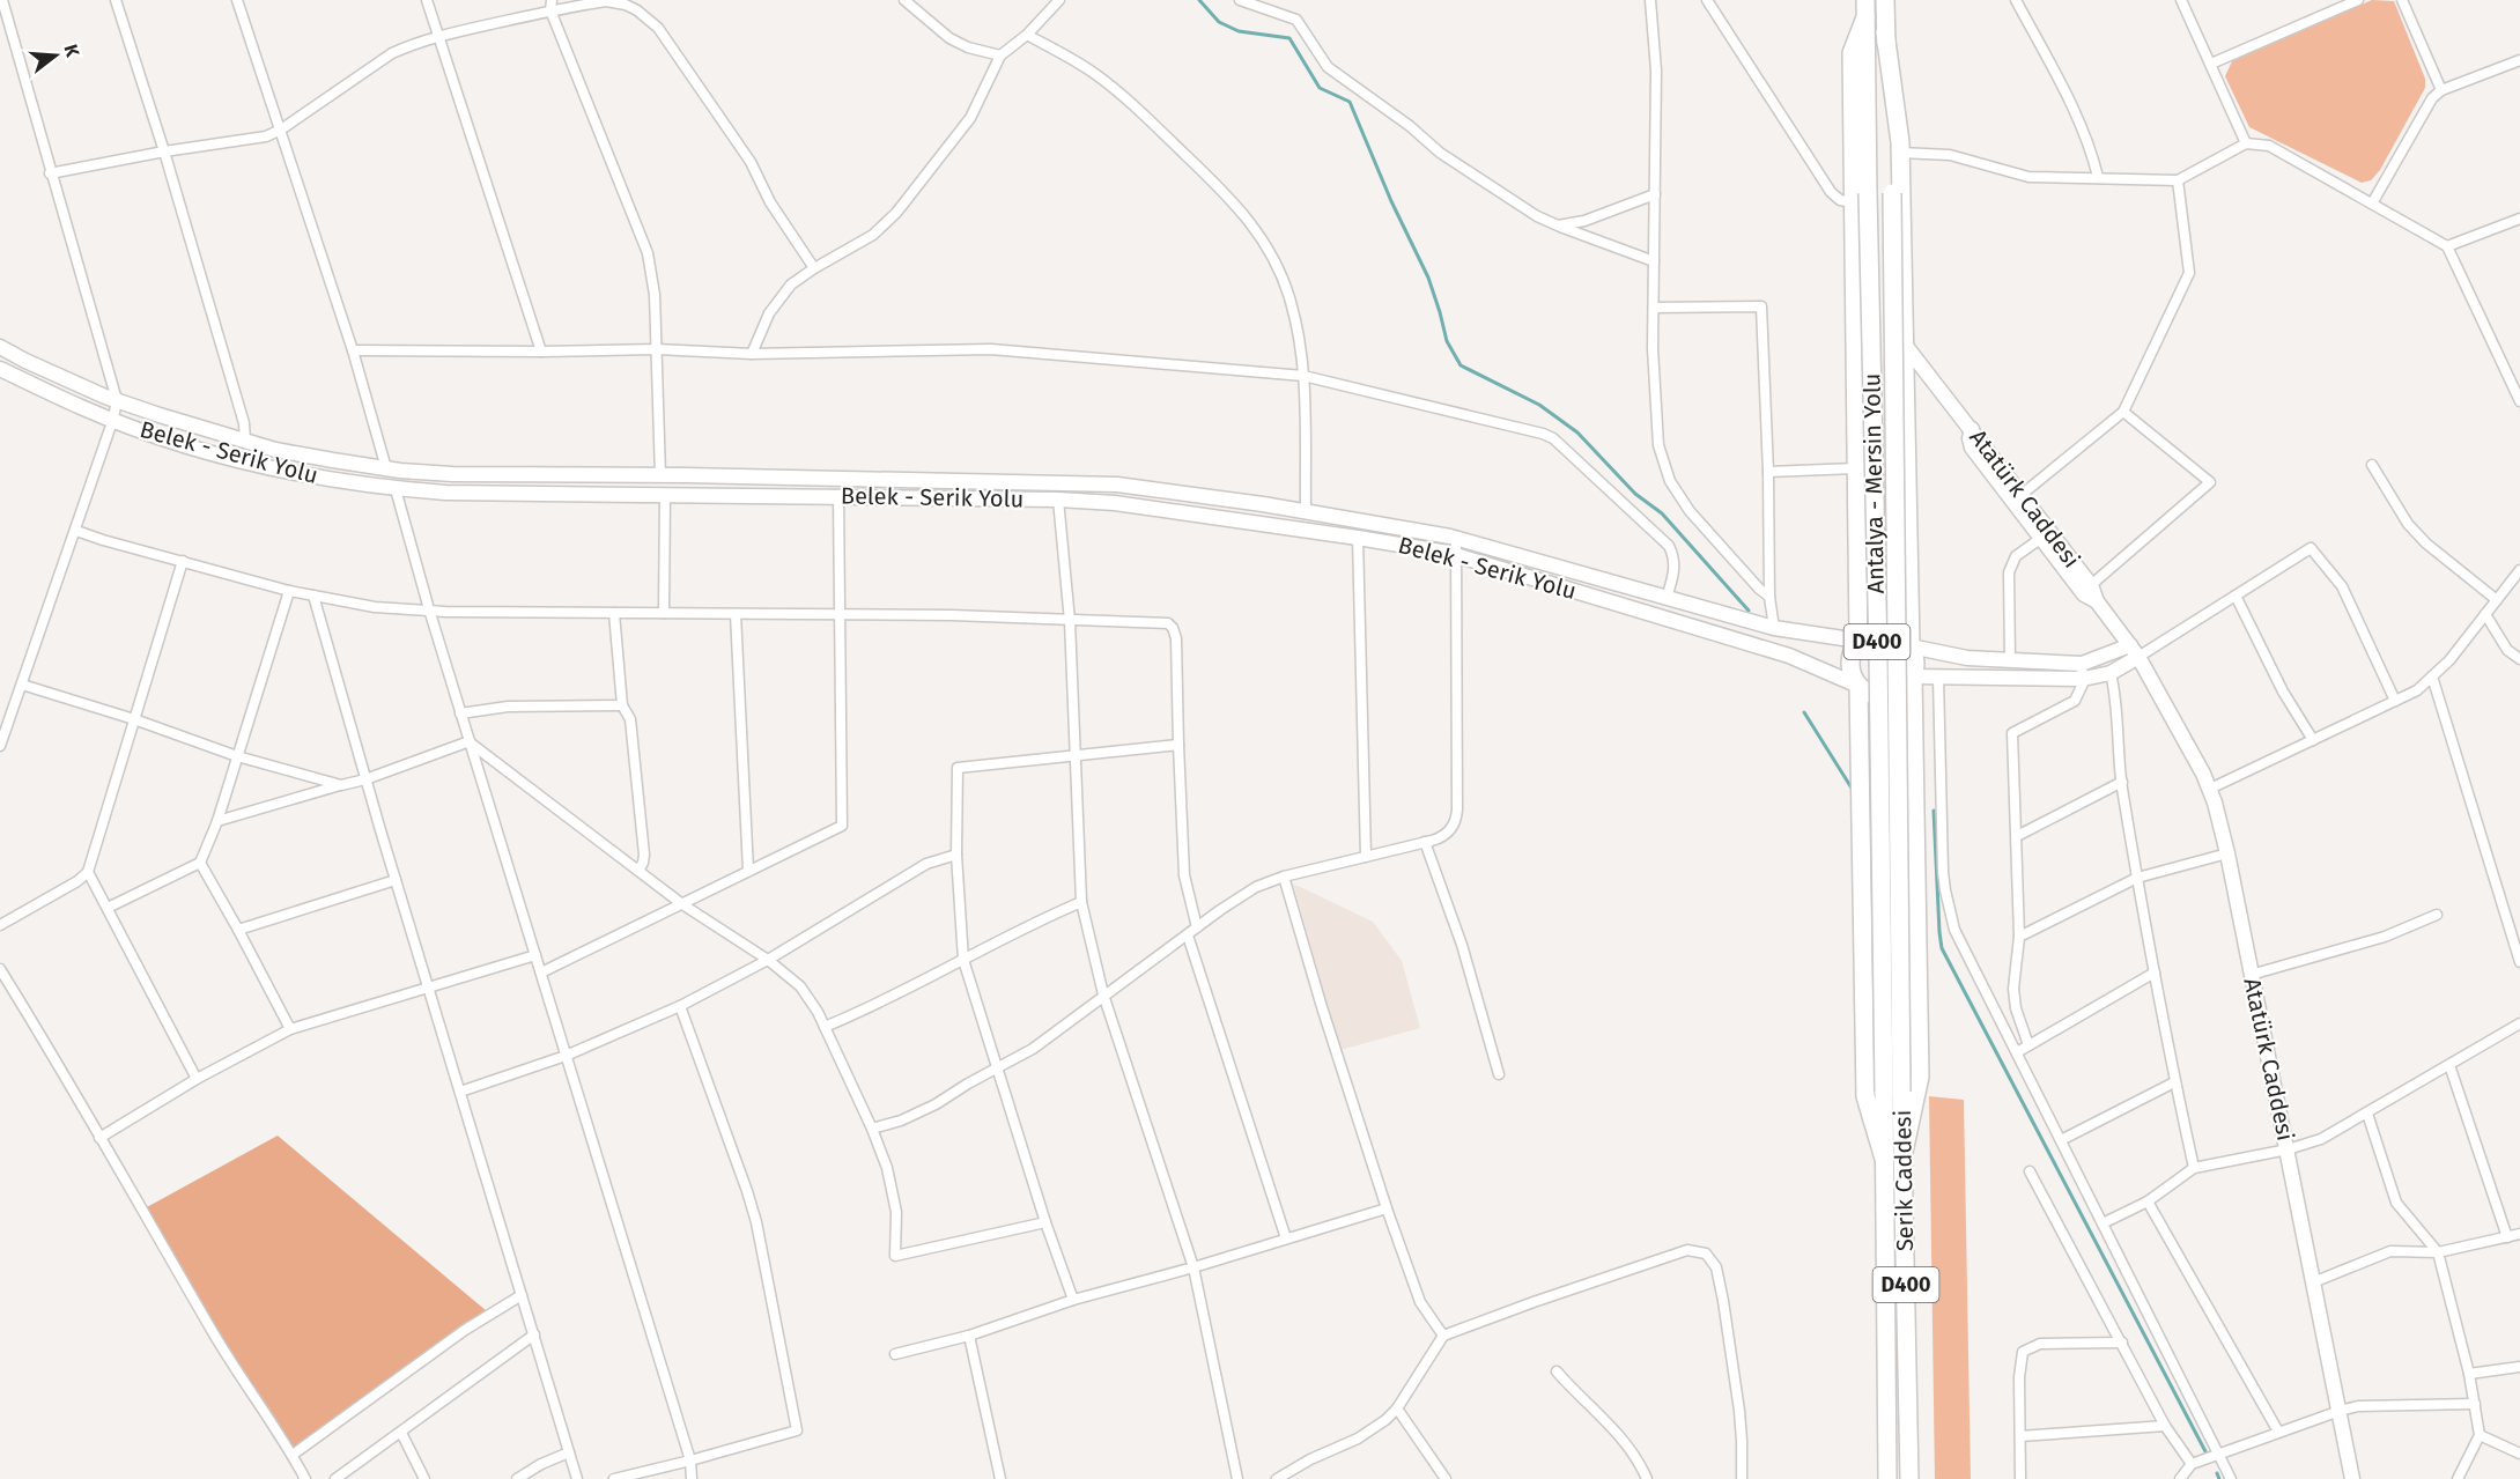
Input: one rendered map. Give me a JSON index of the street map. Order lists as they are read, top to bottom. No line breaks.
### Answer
{"streets":{"highway":["Antalya - Mersin Yolu","D400","Serik Caddesi"],"main road":["Belek - Serik Yolu","Atatürk Caddesi"]},"crossings":[["Antalya - Mersin Yolu","Serik Caddesi"]],"north":"right"}
